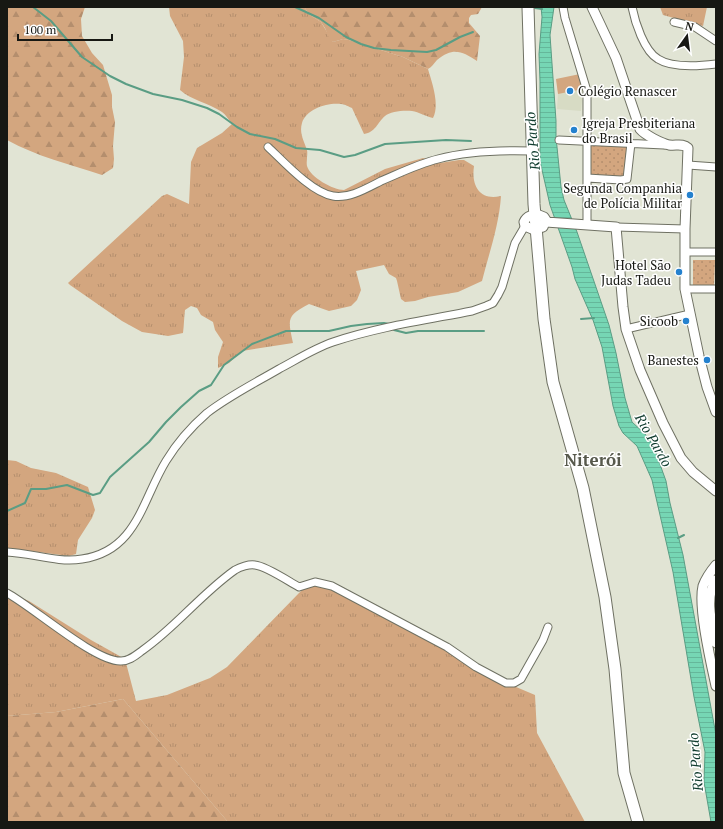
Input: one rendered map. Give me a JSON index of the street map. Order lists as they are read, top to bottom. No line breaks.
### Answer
{"districts":["Niterói"],"water":["Rio Pardo"],"places":["Colégio Renascer","Igreja Presbiteriana do Brasil","Segunda Companhia de Polícia Militar","Hotel São Judas Tadeu","Sicoob","Banestes"],"scale_bar":"100 m","north":"top"}
